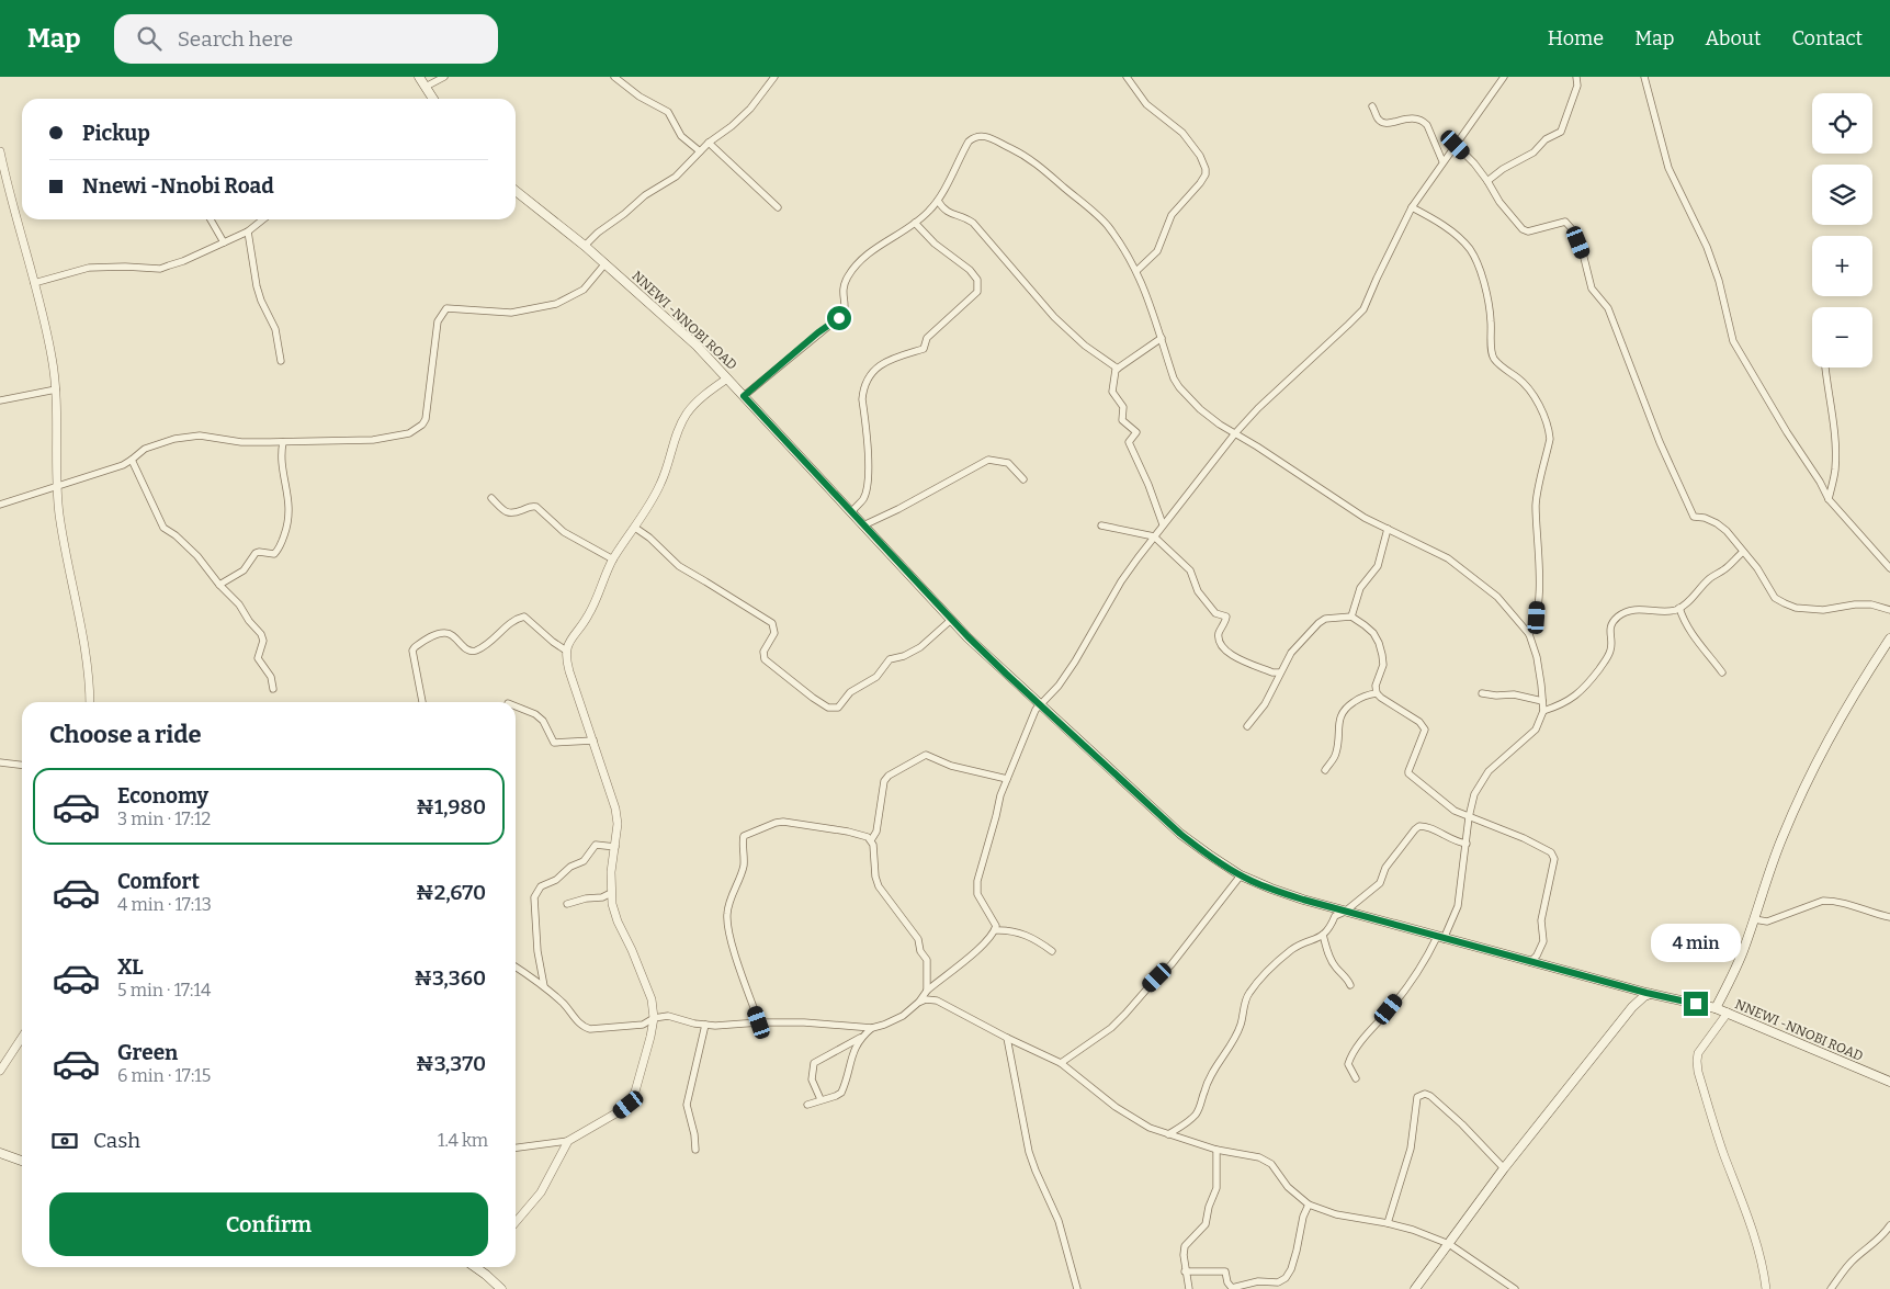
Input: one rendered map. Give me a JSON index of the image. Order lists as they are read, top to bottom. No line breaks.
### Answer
{"streets":{"main road":["NNEWI -NNOBI ROAD"]},"page":{"header":"Map","search":"Search here","nav":["Home","Map","About","Contact"],"map_buttons":["+","−"],"banner":["Pickup","Nnewi -Nnobi Road"],"heading":"Choose a ride","list":[{"name":"Economy","note":"3 min · 17:12","value":"₦1,980"},{"name":"Comfort","note":"4 min · 17:13","value":"₦2,670"},{"name":"XL","note":"5 min · 17:14","value":"₦3,360"},{"name":"Green","note":"6 min · 17:15","value":"₦3,370"}],"bubble":"4 min","pay":["Cash","1.4 km"],"buttons":"Confirm"}}
